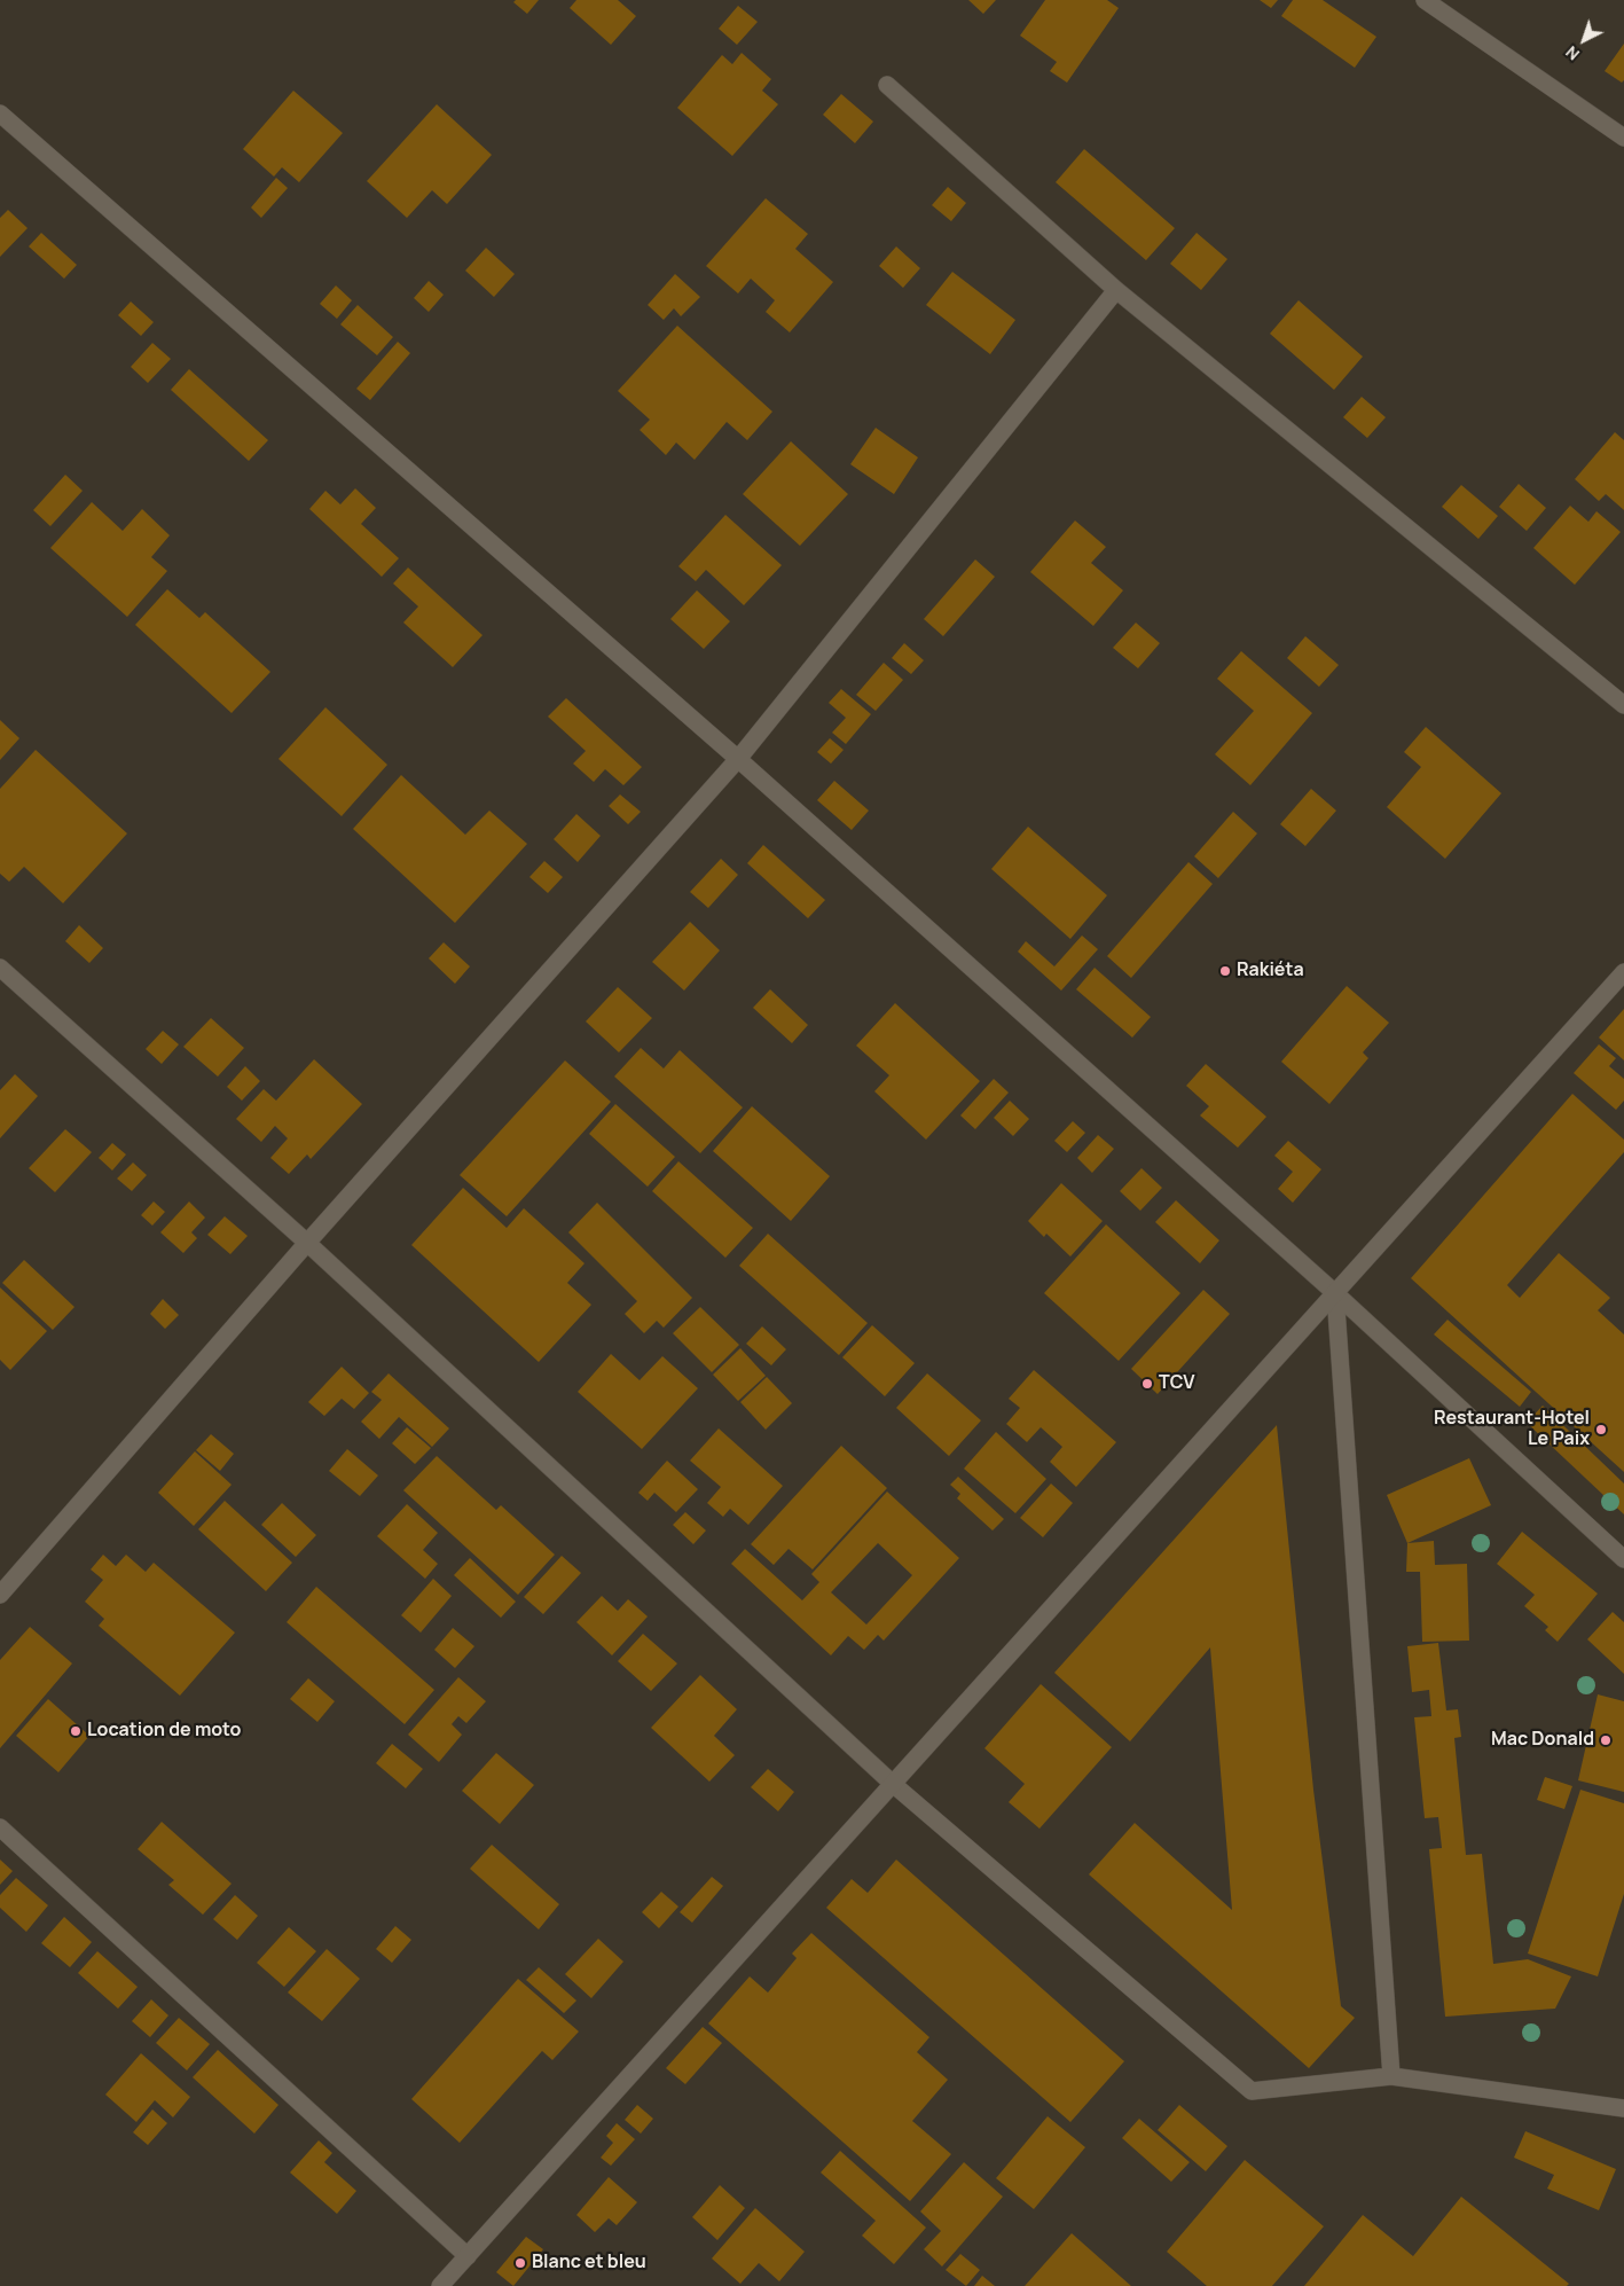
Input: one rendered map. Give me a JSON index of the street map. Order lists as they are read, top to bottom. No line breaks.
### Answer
{"places":["Rakiéta","TCV","Restaurant-Hotel Le Paix","Location de moto","Mac Donald","Blanc et bleu"],"north":"bottom left"}
